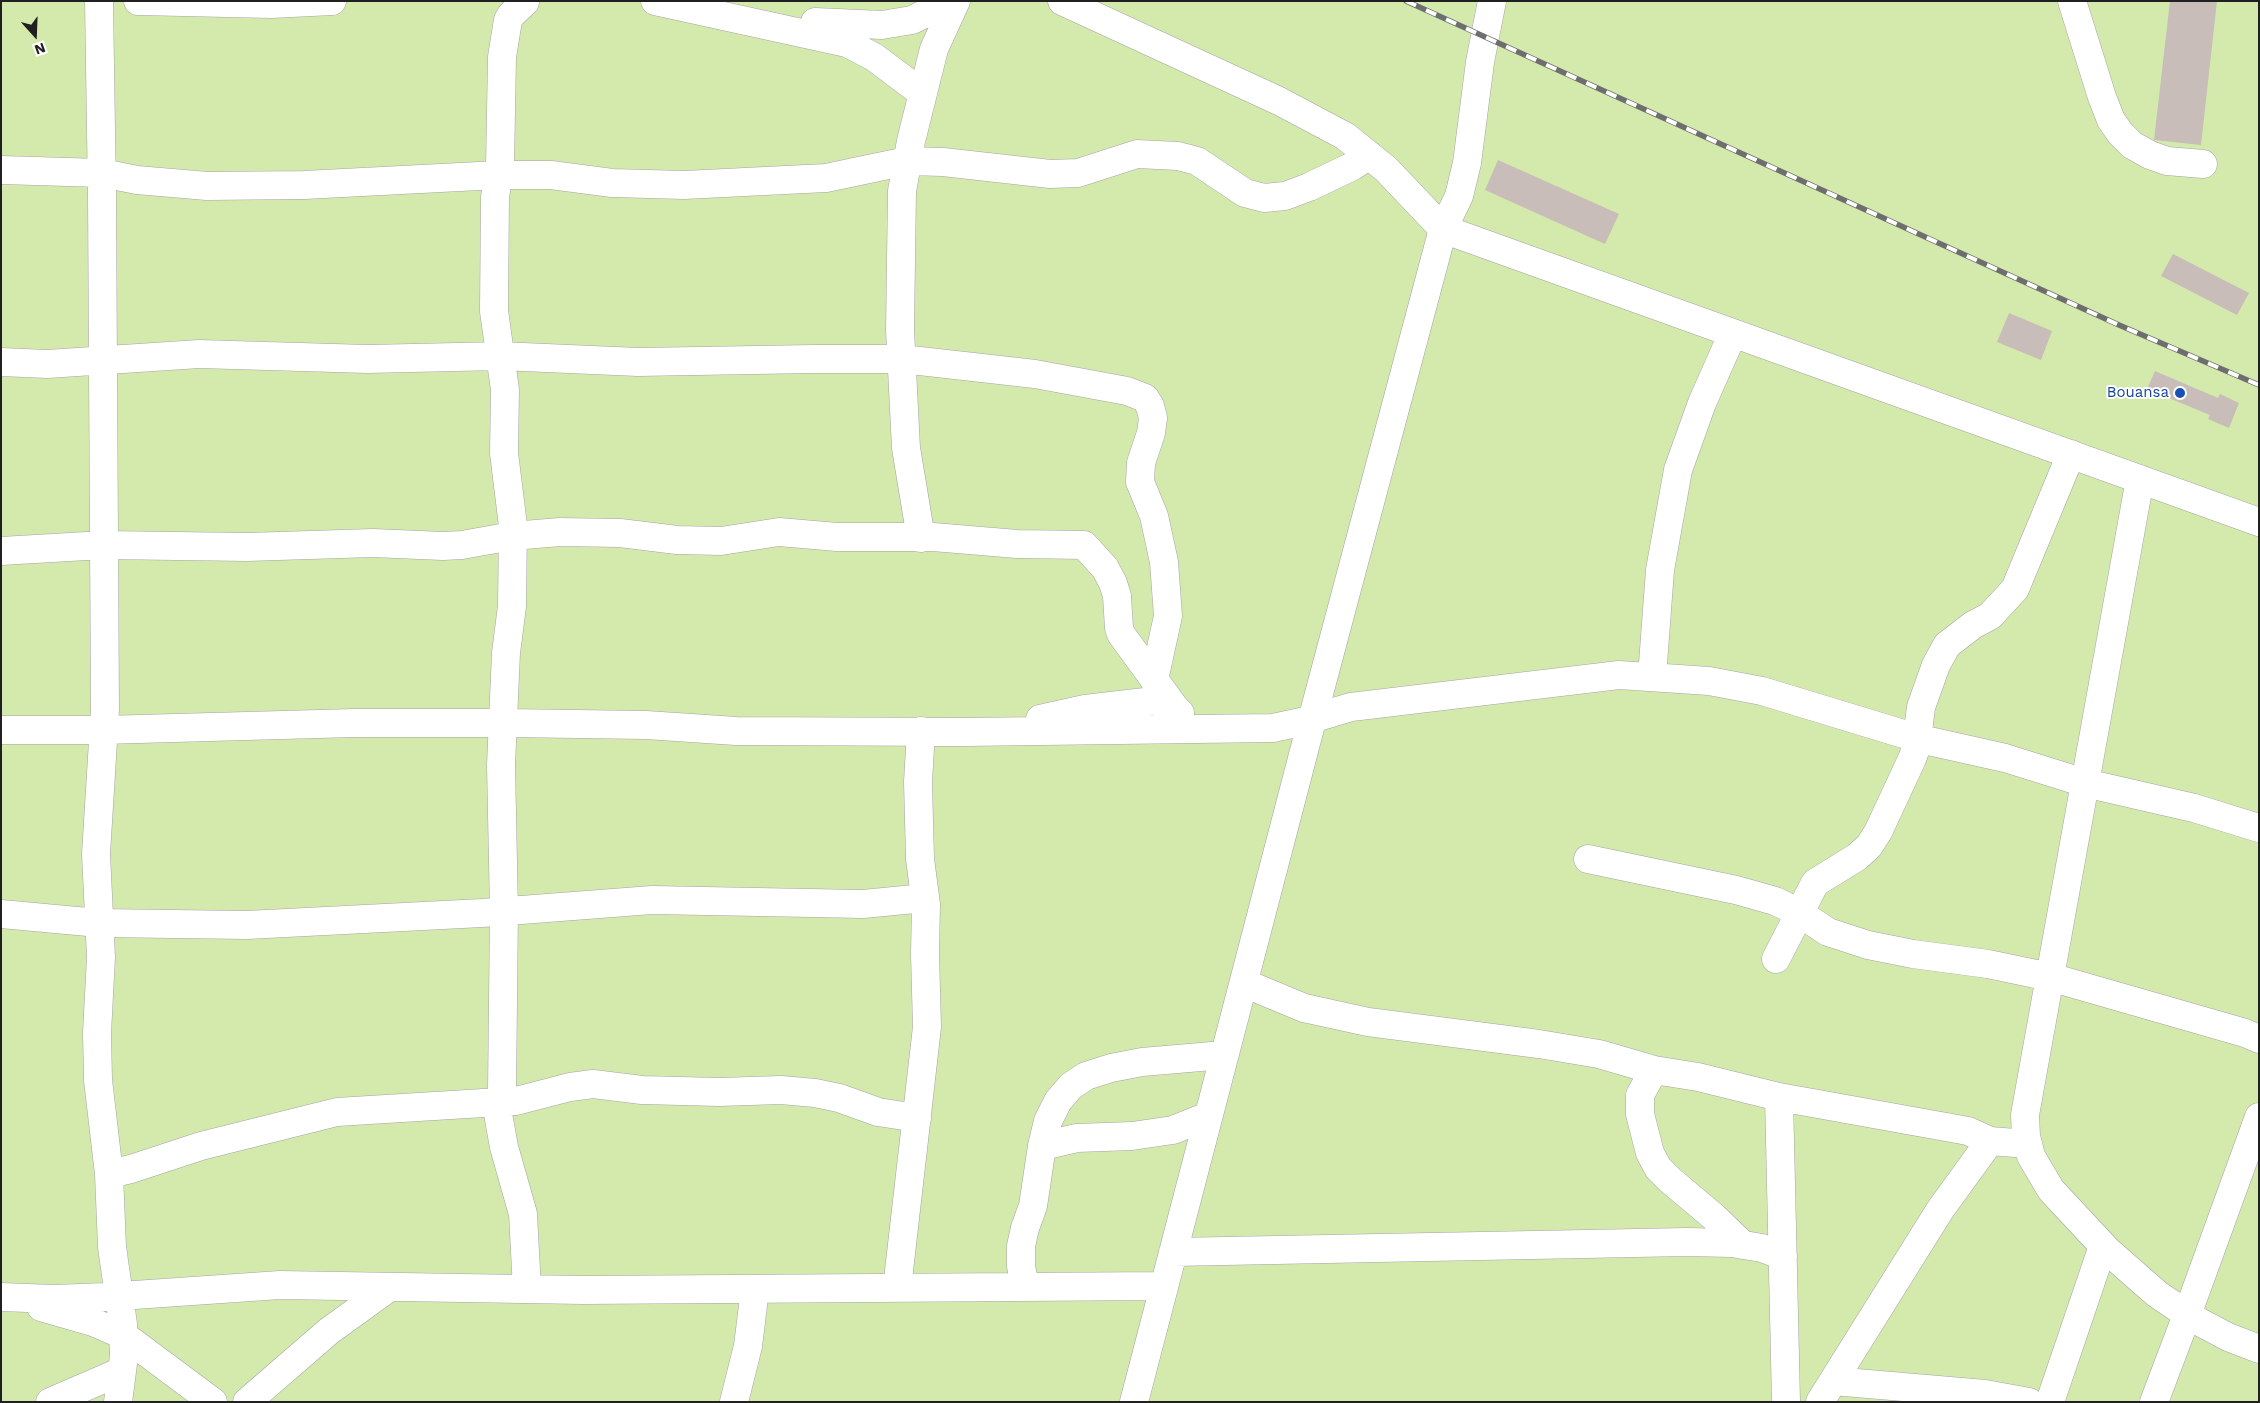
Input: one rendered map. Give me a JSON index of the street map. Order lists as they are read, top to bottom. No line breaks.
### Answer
{"places":["Bouansa"],"north":"bottom"}
